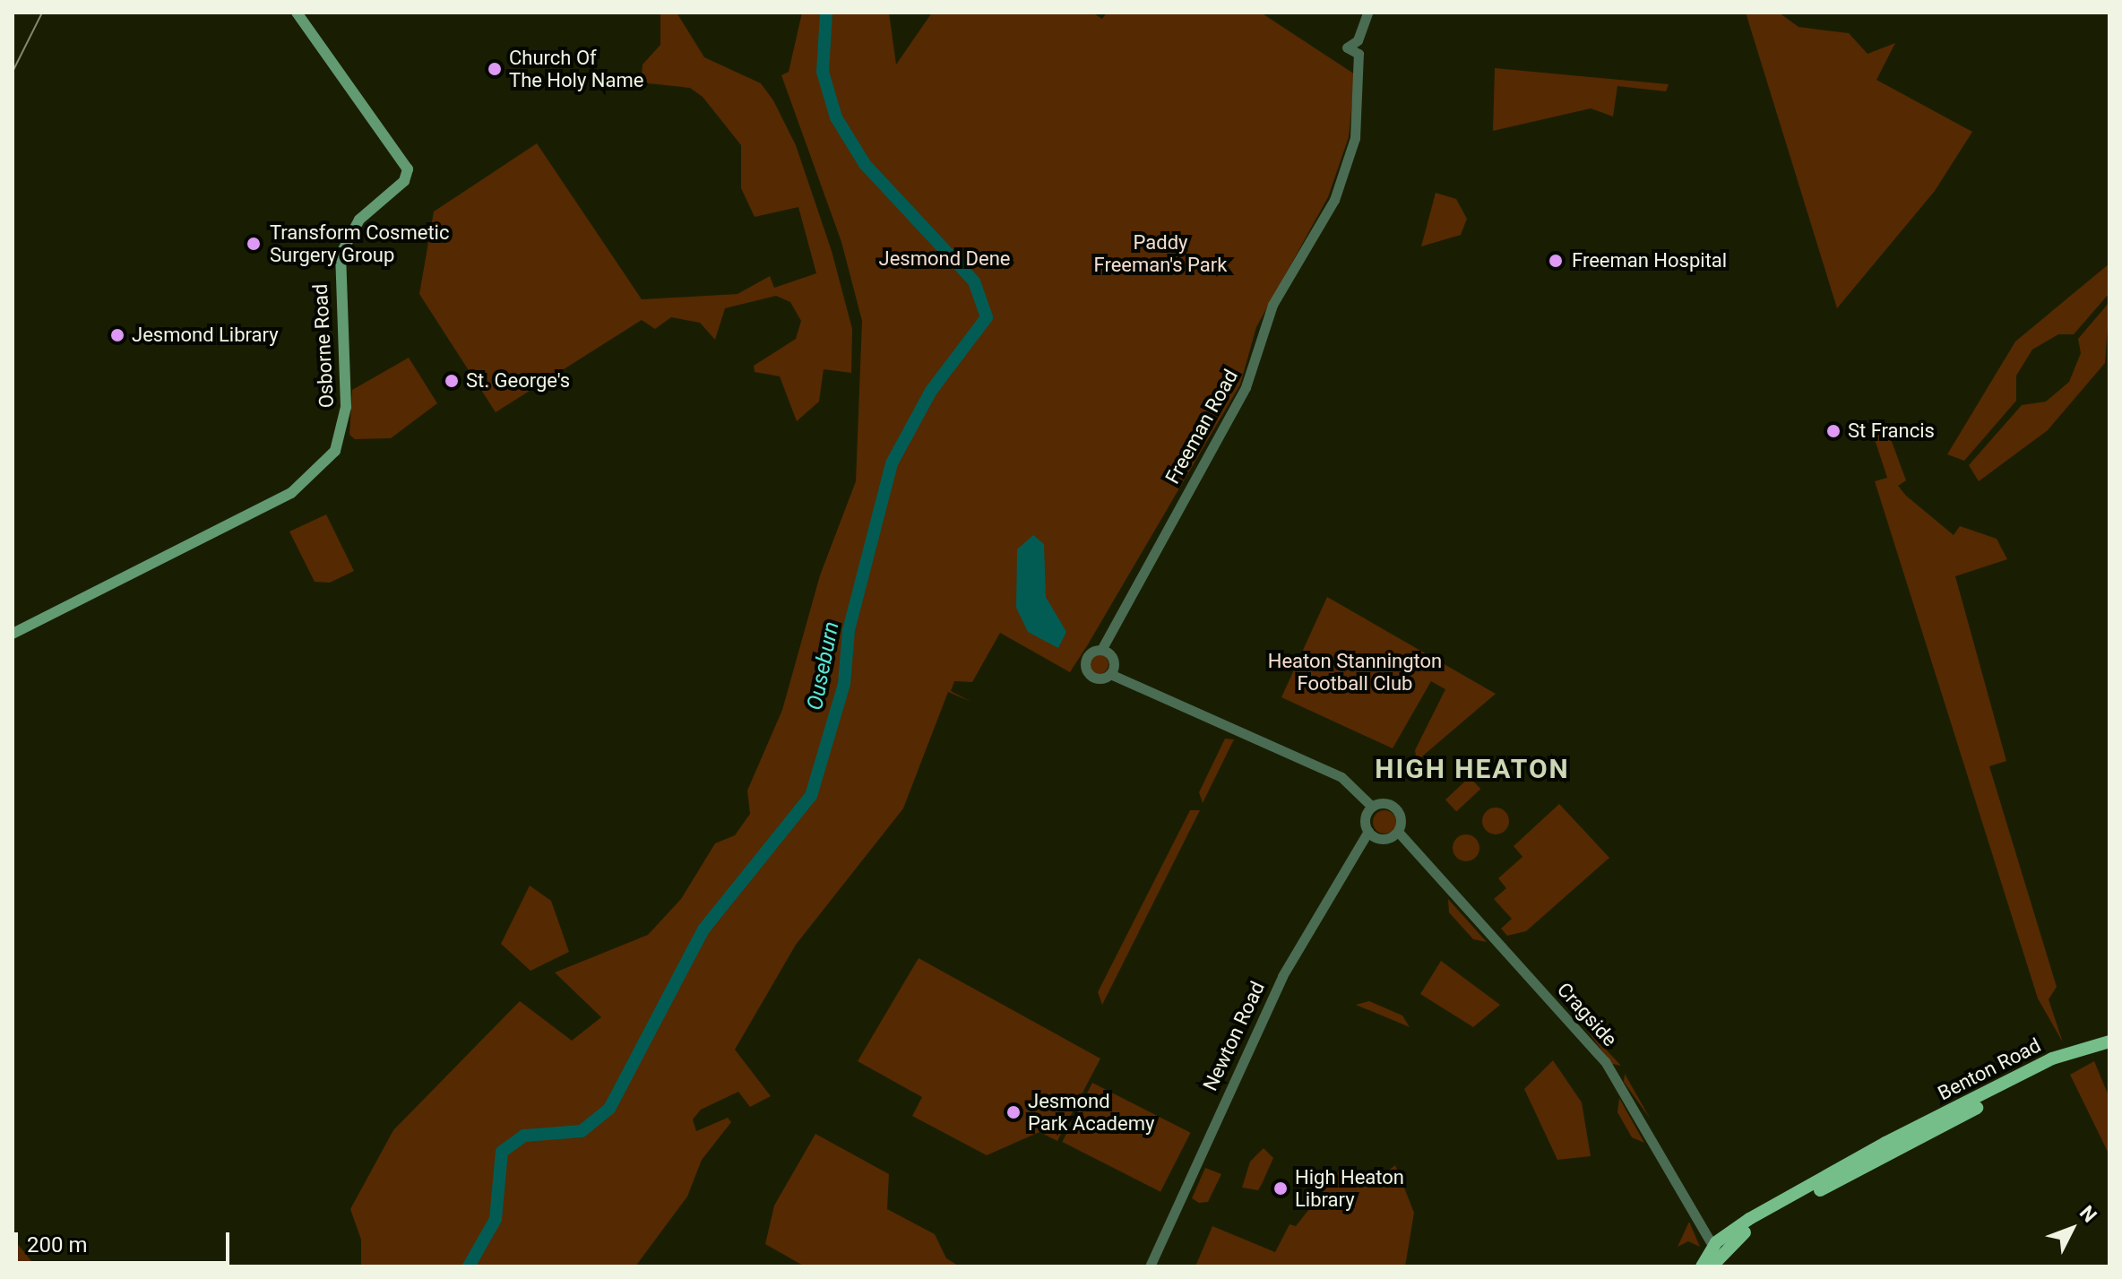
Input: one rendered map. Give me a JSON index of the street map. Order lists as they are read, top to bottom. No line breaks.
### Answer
{"streets":{"main road":["Osborne Road","Benton Road"],"street":["Freeman Road","Cragside","Newton Road"]},"crossings":[["Cragside","Newton Road"],["Cragside","Benton Road"]],"districts":["HIGH HEATON"],"water":["Ouseburn"],"parks":["Paddy Freeman's Park","Jesmond Dene","Heaton Stannington Football Club"],"places":["Church Of The Holy Name","Transform Cosmetic Surgery Group","Freeman Hospital","Jesmond Library","St. George's","St Francis","Jesmond Park Academy","High Heaton Library"],"scale_bar":"200 m","north":"top right"}
